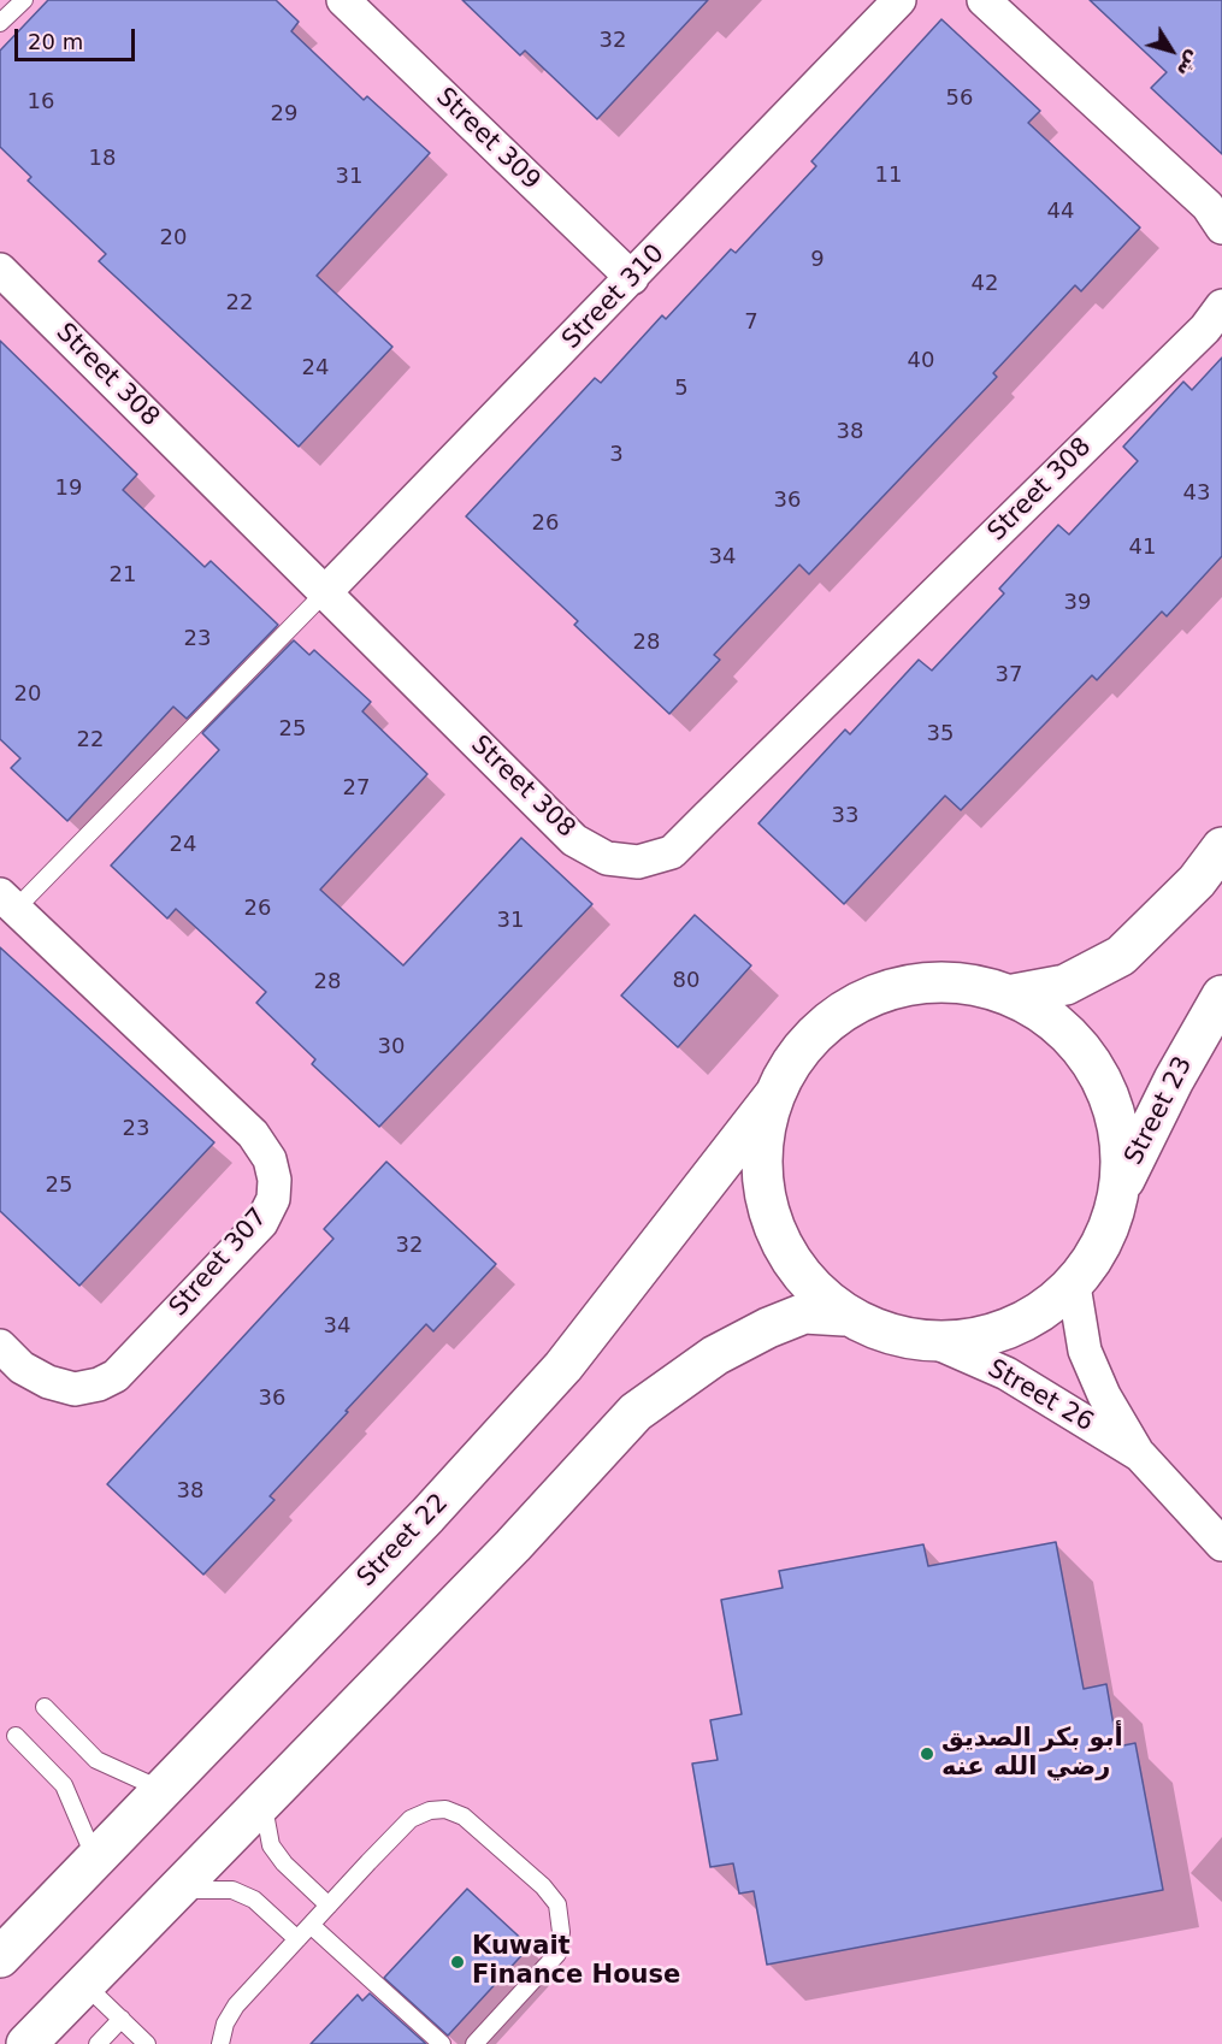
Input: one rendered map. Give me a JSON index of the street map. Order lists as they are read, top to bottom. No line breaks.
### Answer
{"streets":{"street":["Street 309","Street 310","Street 308","Street 23","Street 307","Street 26","Street 22"]},"crossings":[["Street 309","Street 310"],["Street 310","Street 308"]],"places":["أبو بكر الصديق رضي الله عنه","Kuwait Finance House"],"house_numbers":["32","56","16","29","18","11","31","44","20","9","42","22","7","40","24","5","38","3","19","43","36","26","41","34","21","39","23","28","37","20","25","35","22","27","33","24","26","31","80","28","30","23","25","32","34","36","38"],"scale_bar":"20 m","north":"bottom right"}
